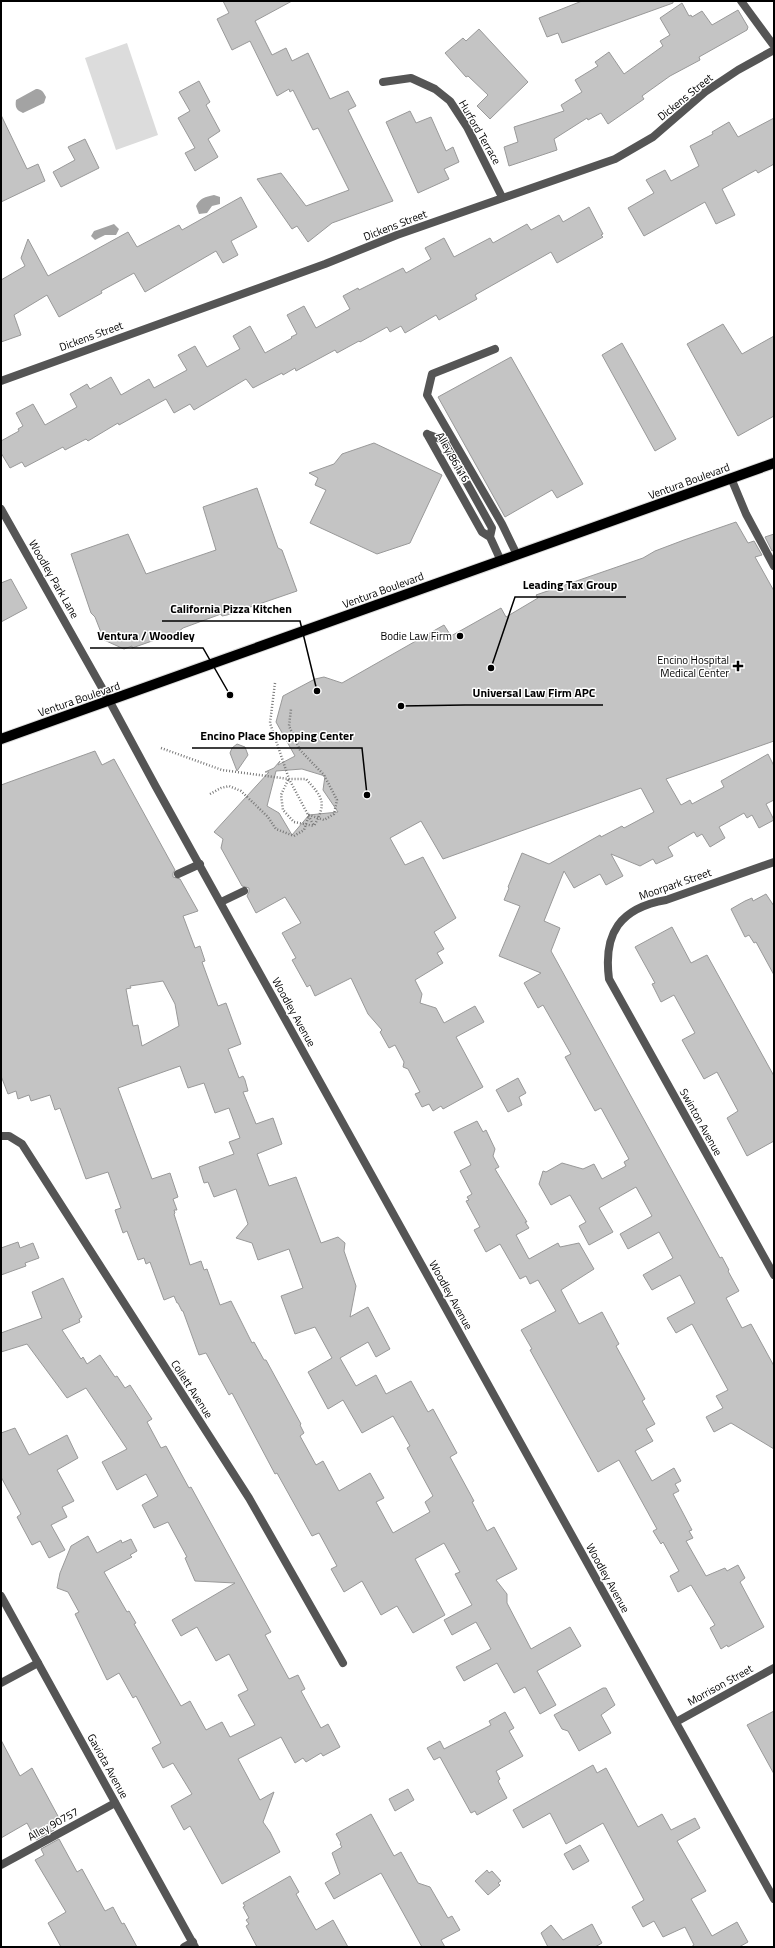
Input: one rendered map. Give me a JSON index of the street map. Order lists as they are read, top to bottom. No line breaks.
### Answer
{"streets":{"main road":["Ventura Boulevard"],"street":["Dickens Street","Hurford Terrace","Alley 86116","Woodley Park Lane","Moorpark Street","Woodley Avenue","Swinton Avenue","Collett Avenue","Morrison Street","Gaviota Avenue","Alley 90757"]},"crossings":[["Dickens Street","Hurford Terrace"],["Alley 86116","Ventura Boulevard"],["Ventura Boulevard","Woodley Park Lane"],["Ventura Boulevard","Woodley Avenue"],["Woodley Park Lane","Woodley Avenue"],["Moorpark Street","Swinton Avenue"],["Woodley Avenue","Morrison Street"],["Gaviota Avenue","Alley 90757"]],"places":{"other":["Bodie Law Firm","Leading Tax Group","California Pizza Kitchen","Ventura / Woodley","Universal Law Firm APC","Encino Place Shopping Center"],"health":["Encino Hospital Medical Center"]}}
